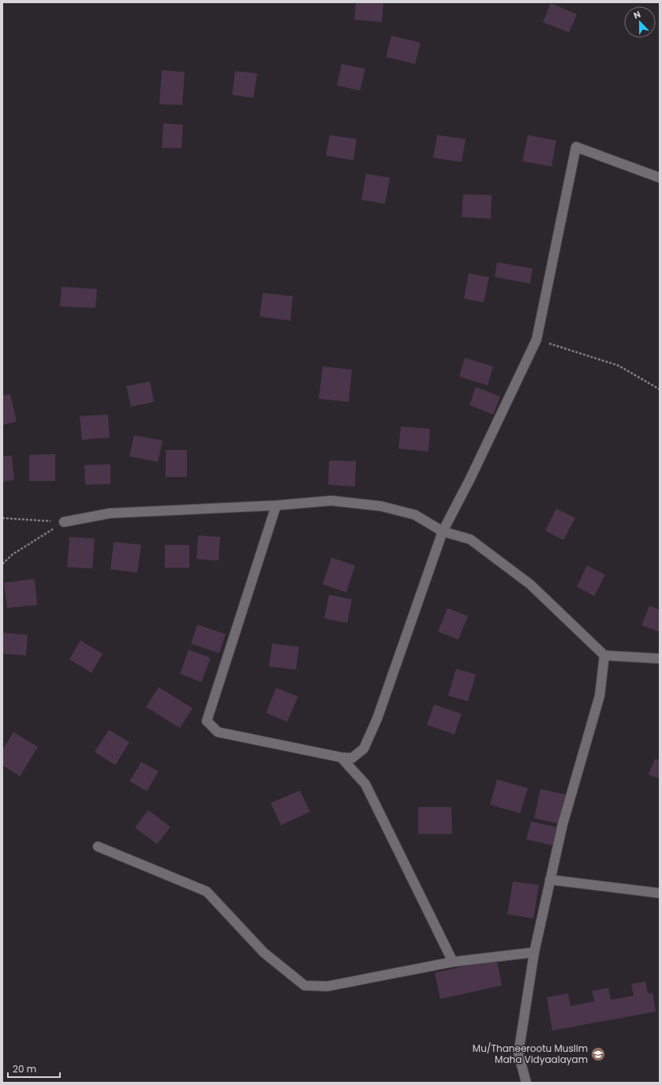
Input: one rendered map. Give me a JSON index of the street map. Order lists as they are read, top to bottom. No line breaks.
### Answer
{"places":{"school or university":["Mu/Thaneerootu Muslim Maha Vidyaalayam"]},"scale_bar":"20 m","north":"top"}
